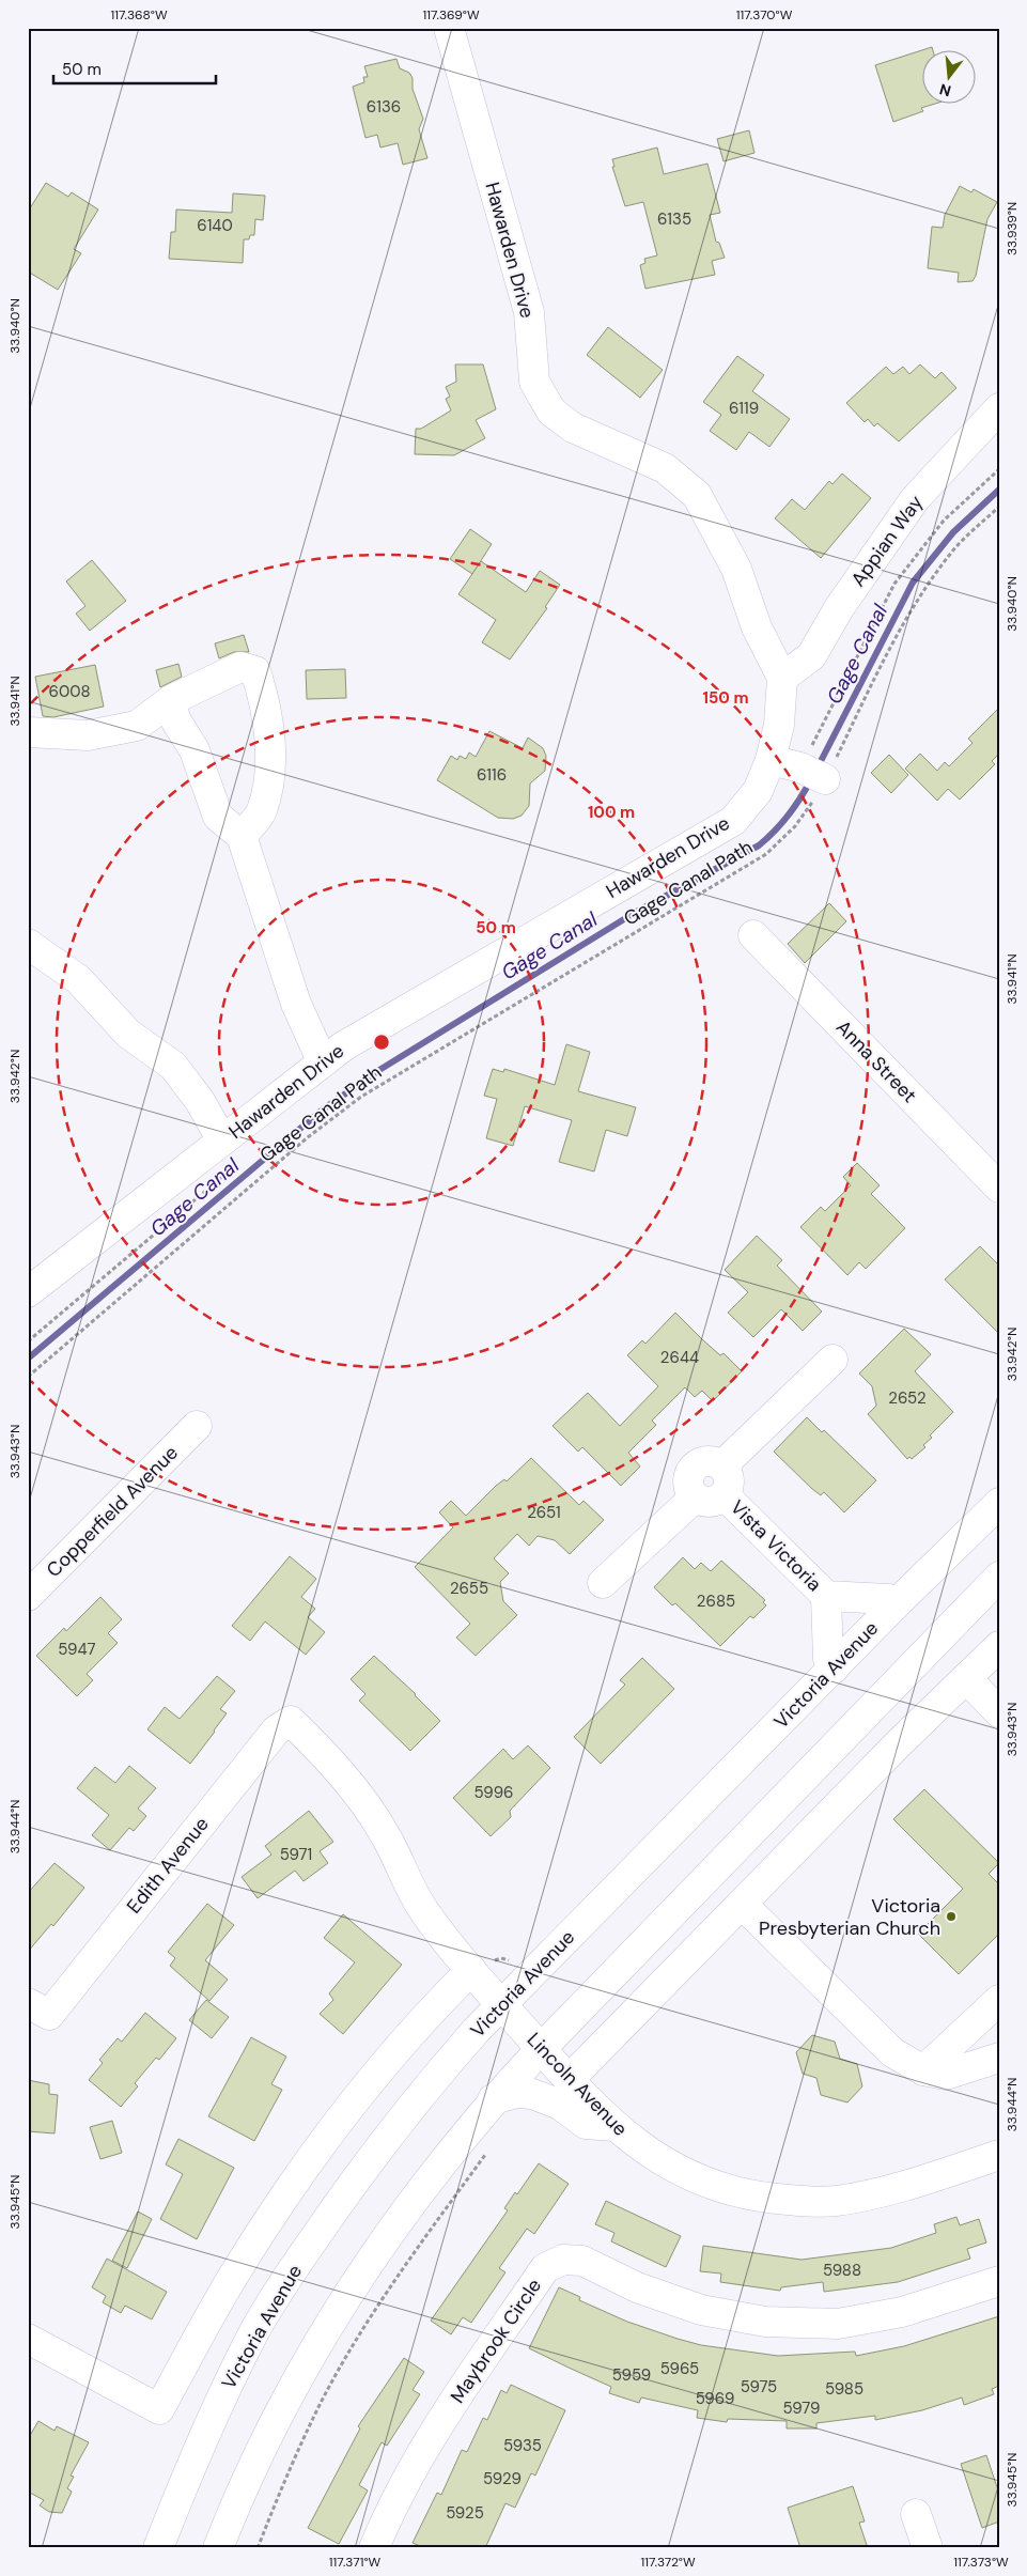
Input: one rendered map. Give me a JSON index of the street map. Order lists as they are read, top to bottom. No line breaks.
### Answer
{"streets":{"street":["Hawarden Drive","Appian Way","Anna Street","Copperfield Avenue","Vista Victoria","Victoria Avenue","Edith Avenue","Lincoln Avenue","Maybrook Circle"],"path":["Gage Canal Path"]},"crossings":[["Hawarden Drive","Appian Way"],["Vista Victoria","Victoria Avenue"],["Victoria Avenue","Lincoln Avenue"],["Edith Avenue","Lincoln Avenue"]],"water":["Gage Canal"],"places":["Victoria Presbyterian Church"],"house_numbers":["6136","6135","6140","6119","6008","6116","2644","2652","2651","2655","2685","5947","5996","5971","5988","5965","5959","5975","5985","5969","5979","5935","5929","5925"],"scale_bar":"50 m","north":"bottom","coordinates":["117.368°W","117.369°W","117.370°W","33.939°N","33.940°N","33.941°N","33.942°N","33.943°N","33.944°N","33.945°N","117.371°W","117.372°W","117.373°W"],"rings":["150 m","100 m","50 m"]}
